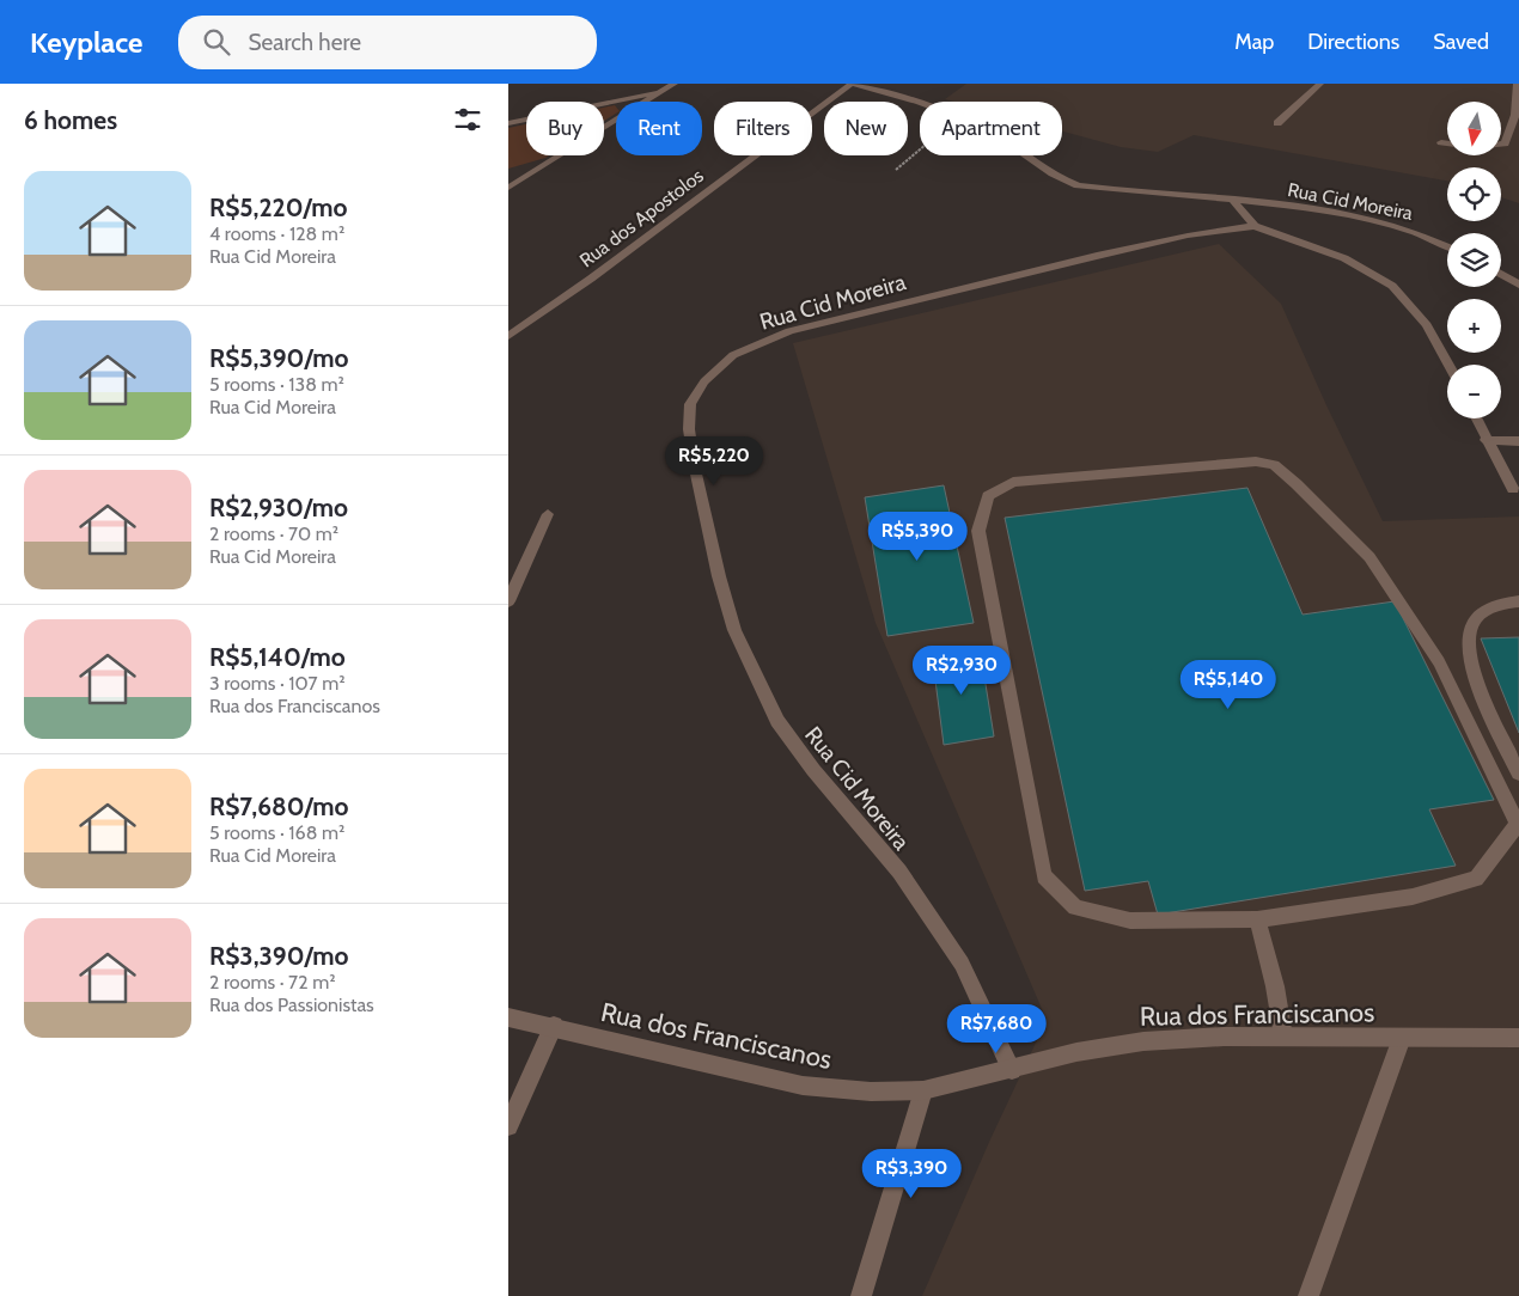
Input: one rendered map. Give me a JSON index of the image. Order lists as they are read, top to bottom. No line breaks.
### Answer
{"streets":{"street":["Rua Cid Moreira","Rua dos Apostolos","Rua dos Franciscanos"]},"crossings":[["Rua Cid Moreira","Rua dos Apostolos"],["Rua Cid Moreira","Rua dos Franciscanos"]],"north":"bottom","page":{"header":"Keyplace","search":"Search here","nav":["Map","Directions","Saved"],"heading":"6 homes","map_buttons":["+","−"],"chip":["Buy","Rent","Filters","New","Apartment"],"list":[{"name":"R$5,220/mo","note":"4 rooms · 128 m² · Rua Cid Moreira"},{"name":"R$5,390/mo","note":"5 rooms · 138 m² · Rua Cid Moreira"},{"name":"R$2,930/mo","note":"2 rooms · 70 m² · Rua Cid Moreira"},{"name":"R$5,140/mo","note":"3 rooms · 107 m² · Rua dos Franciscanos"},{"name":"R$7,680/mo","note":"5 rooms · 168 m² · Rua Cid Moreira"},{"name":"R$3,390/mo","note":"2 rooms · 72 m² · Rua dos Passionistas"}],"price":["R$5,220","R$5,390","R$2,930","R$5,140","R$7,680","R$3,390"]}}
